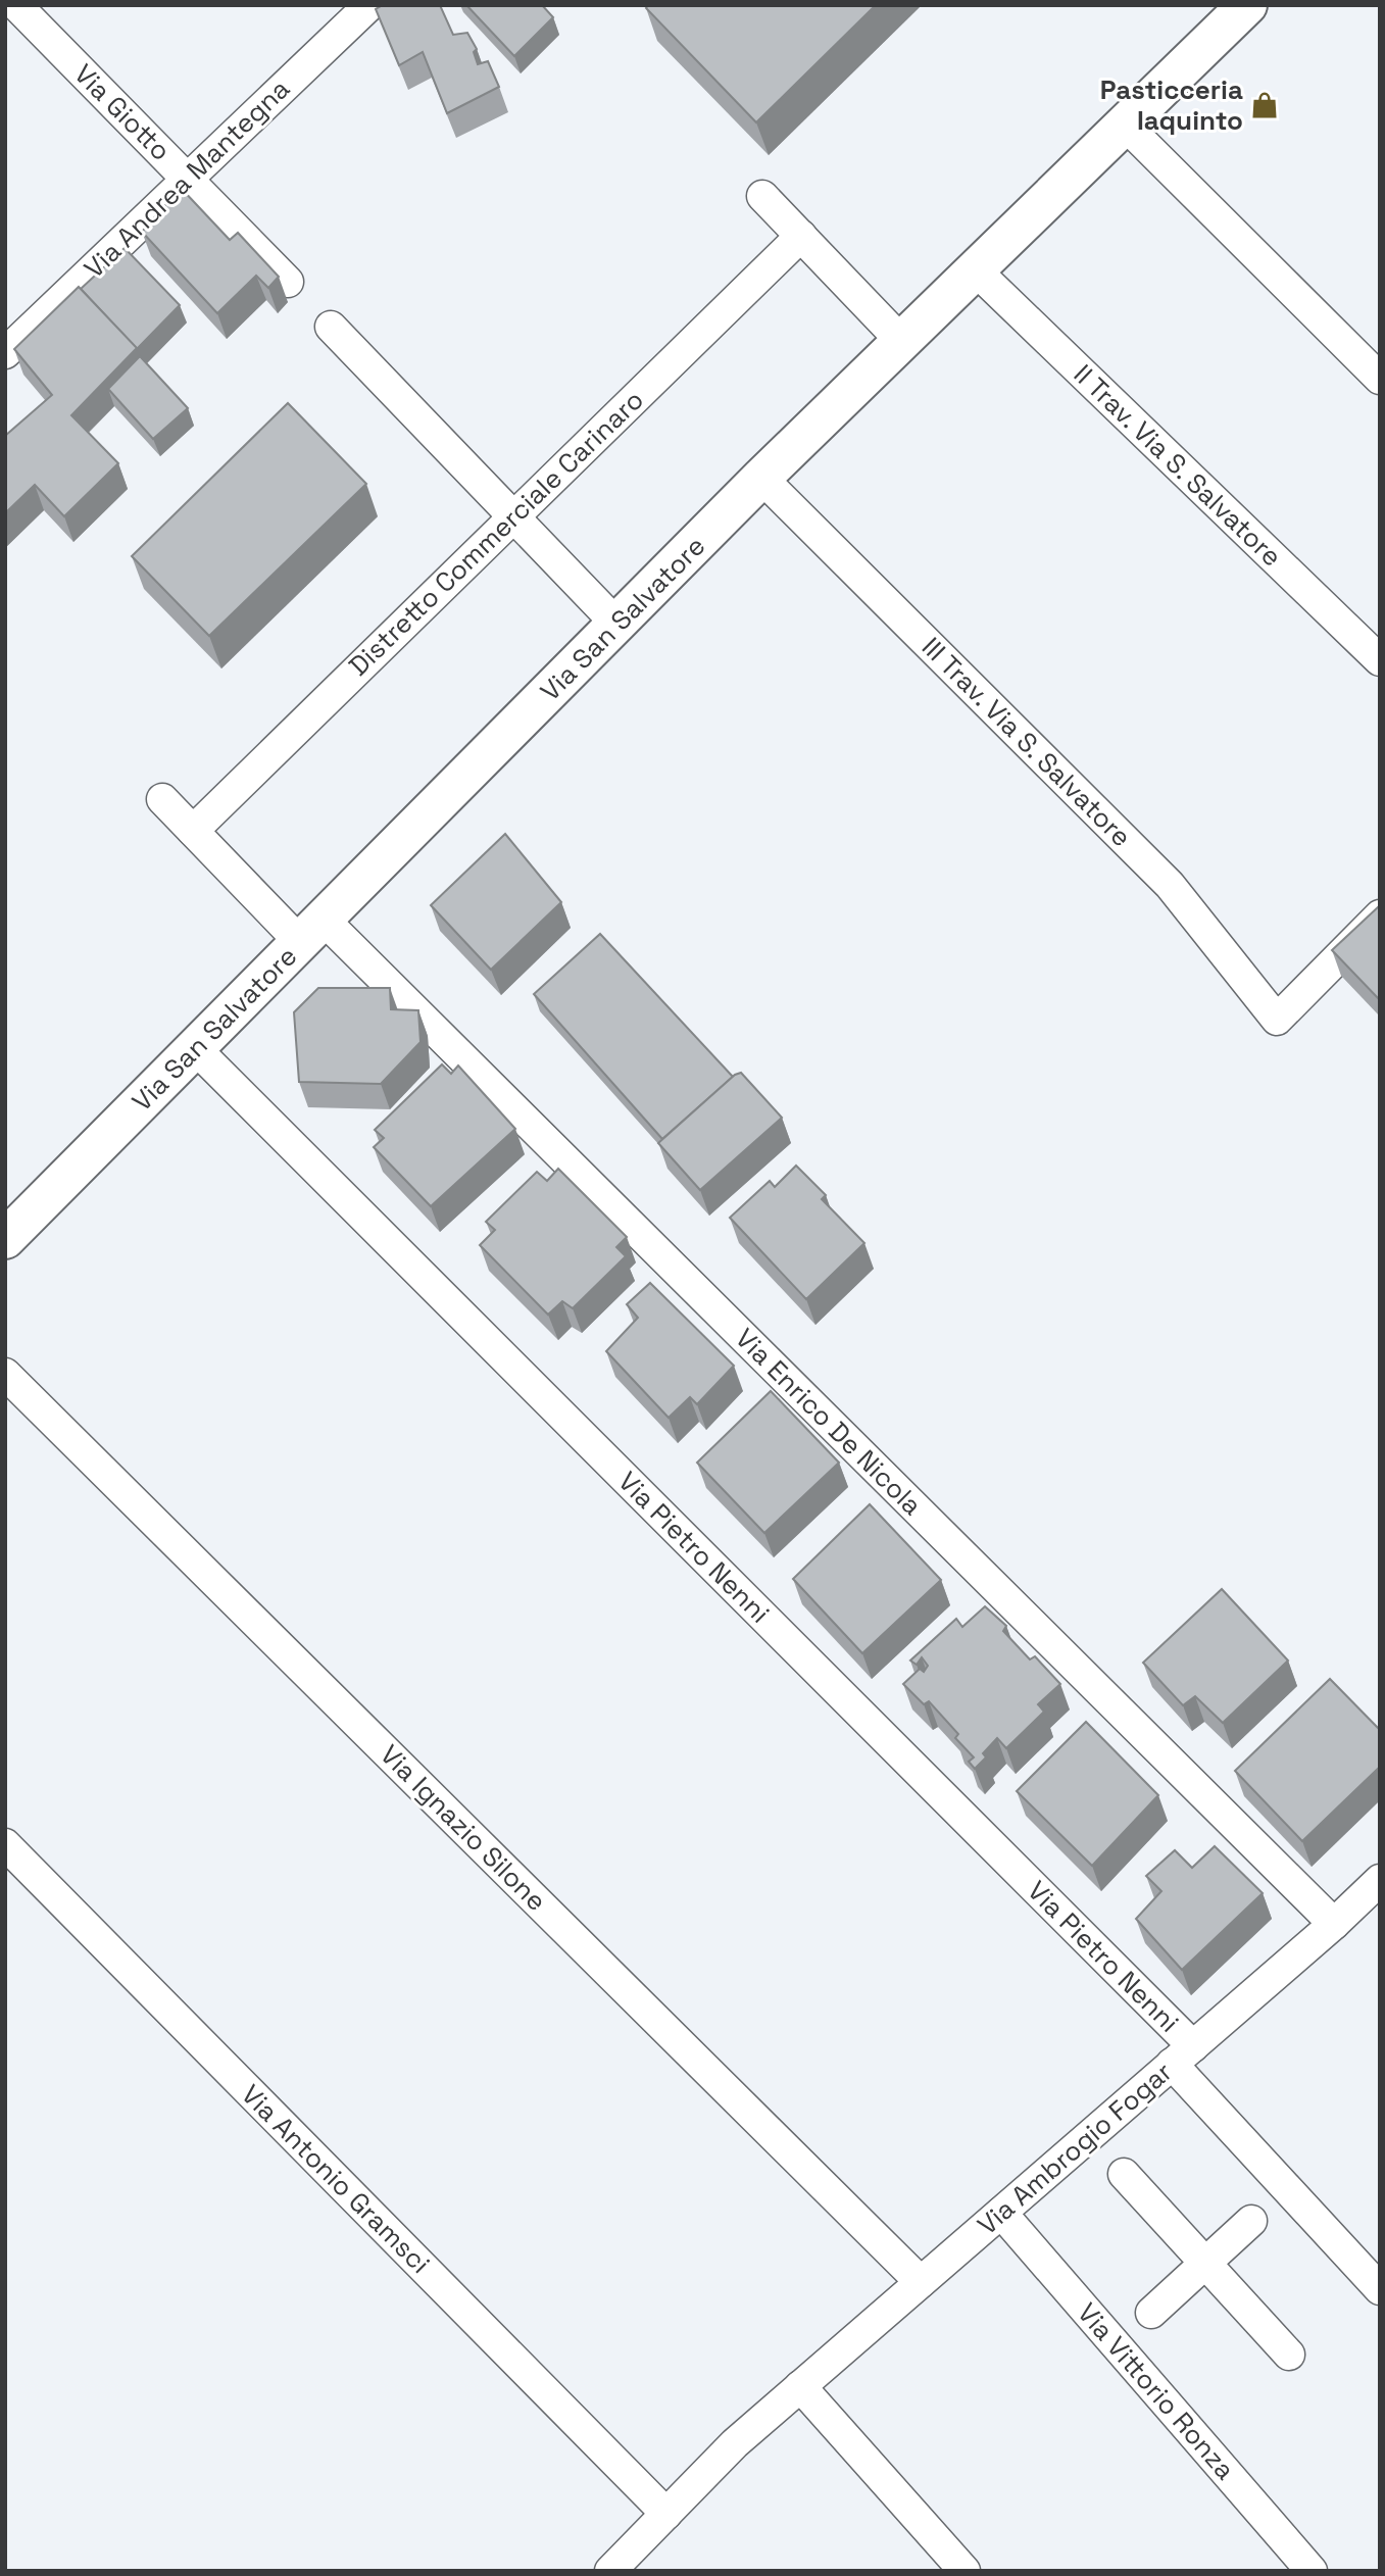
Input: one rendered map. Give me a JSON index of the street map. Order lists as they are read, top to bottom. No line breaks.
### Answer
{"streets":{"street":["Via Giotto","Via Andrea Mantegna","II Trav. Via S. Salvatore","Distretto Commerciale Carinaro","Via San Salvatore","III Trav. Via S. Salvatore","Via Enrico De Nicola","Via Pietro Nenni","Via Ignazio Silone","Via Ambrogio Fogar","Via Antonio Gramsci","Via Vittorio Ronza"]},"crossings":[["Via Giotto","Via Andrea Mantegna"],["II Trav. Via S. Salvatore","Via San Salvatore"],["Distretto Commerciale Carinaro","Via Enrico De Nicola"],["Via San Salvatore","III Trav. Via S. Salvatore"],["Via San Salvatore","Via Enrico De Nicola"],["Via San Salvatore","Via Pietro Nenni"],["Via Enrico De Nicola","Via Ambrogio Fogar"],["Via Pietro Nenni","Via Ambrogio Fogar"],["Via Ignazio Silone","Via Ambrogio Fogar"],["Via Ambrogio Fogar","Via Antonio Gramsci"],["Via Ambrogio Fogar","Via Vittorio Ronza"]],"places":{"shop":["Pasticceria Iaquinto"]}}
